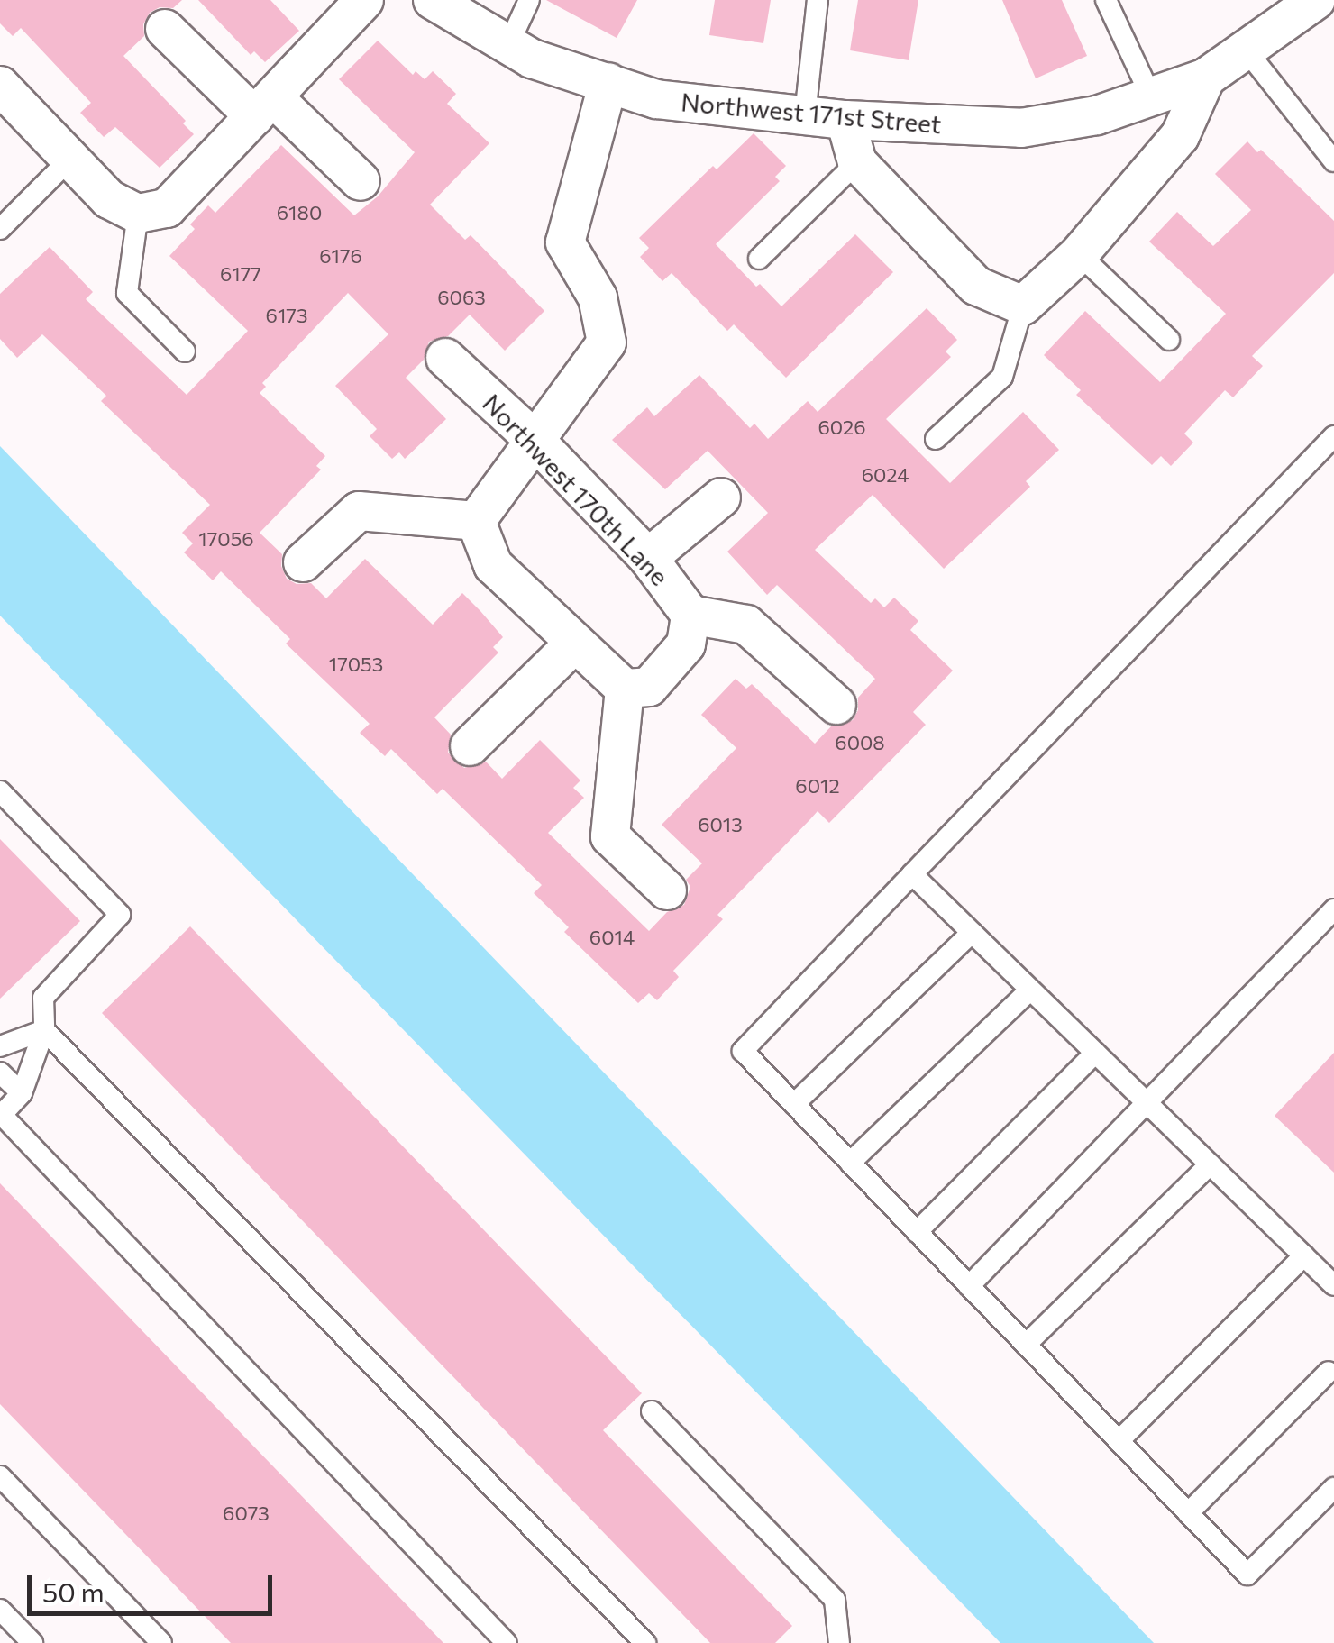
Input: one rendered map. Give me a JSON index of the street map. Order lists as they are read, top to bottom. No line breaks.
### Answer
{"streets":{"street":["Northwest 171st Street","Northwest 170th Lane"]},"house_numbers":["6180","6176","6177","6063","6173","6026","6024","17056","17053","6008","6012","6013","6014","6073"],"scale_bar":"50 m"}
